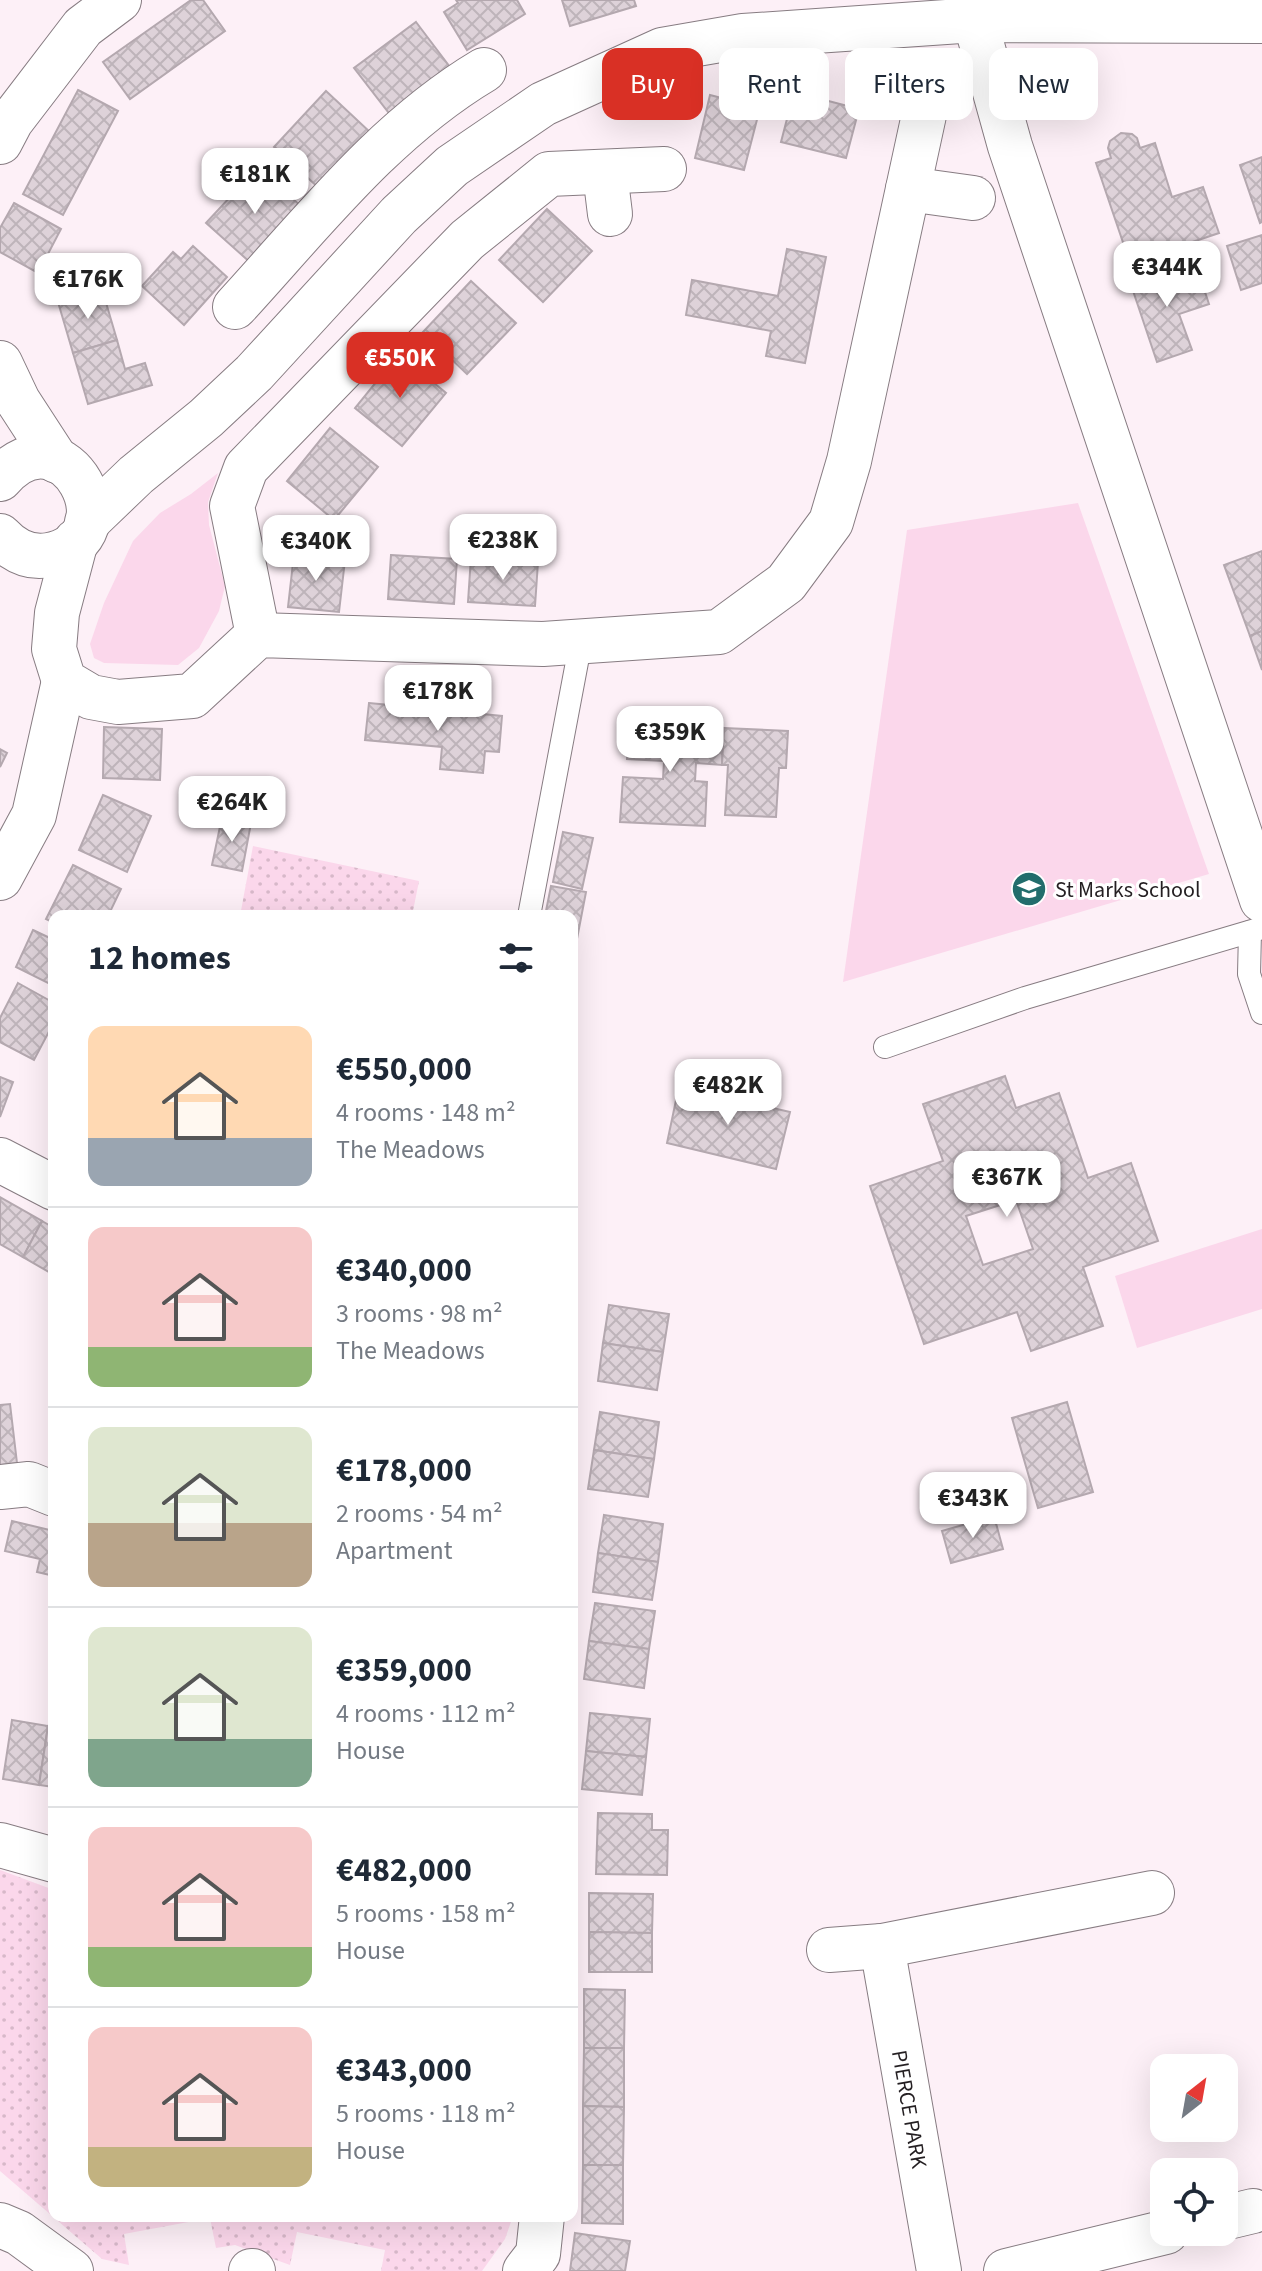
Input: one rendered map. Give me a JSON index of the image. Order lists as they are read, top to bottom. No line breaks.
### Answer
{"streets":{"street":["PIERCE PARK"]},"places":{"school or university":["St Marks School"]},"north":"top right","page":{"chip":["Buy","Rent","Filters","New"],"price":["€181K","€344K","€176K","€550K","€238K","€340K","€178K","€359K","€264K","€482K","€367K","€343K"],"heading":"12 homes","list":[{"name":"€550,000","note":"4 rooms · 148 m² · The Meadows"},{"name":"€340,000","note":"3 rooms · 98 m² · The Meadows"},{"name":"€178,000","note":"2 rooms · 54 m² · Apartment"},{"name":"€359,000","note":"4 rooms · 112 m² · House"},{"name":"€482,000","note":"5 rooms · 158 m² · House"},{"name":"€343,000","note":"5 rooms · 118 m² · House"}]}}
